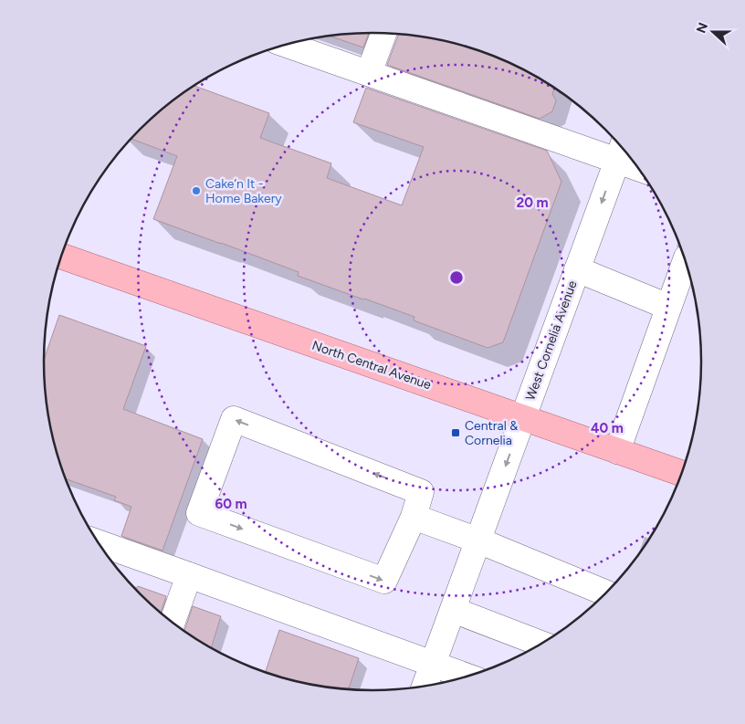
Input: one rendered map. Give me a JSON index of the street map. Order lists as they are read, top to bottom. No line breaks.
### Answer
{"streets":{"main road":["North Central Avenue"],"street":["West Cornelia Avenue"]},"crossings":[["West Cornelia Avenue","North Central Avenue"]],"one_way":["West Cornelia Avenue"],"places":{"other":["Cake’n It - Home Bakery"],"transit":["Central & Cornelia"]},"north":"left","rings":["20 m","40 m","60 m"]}
